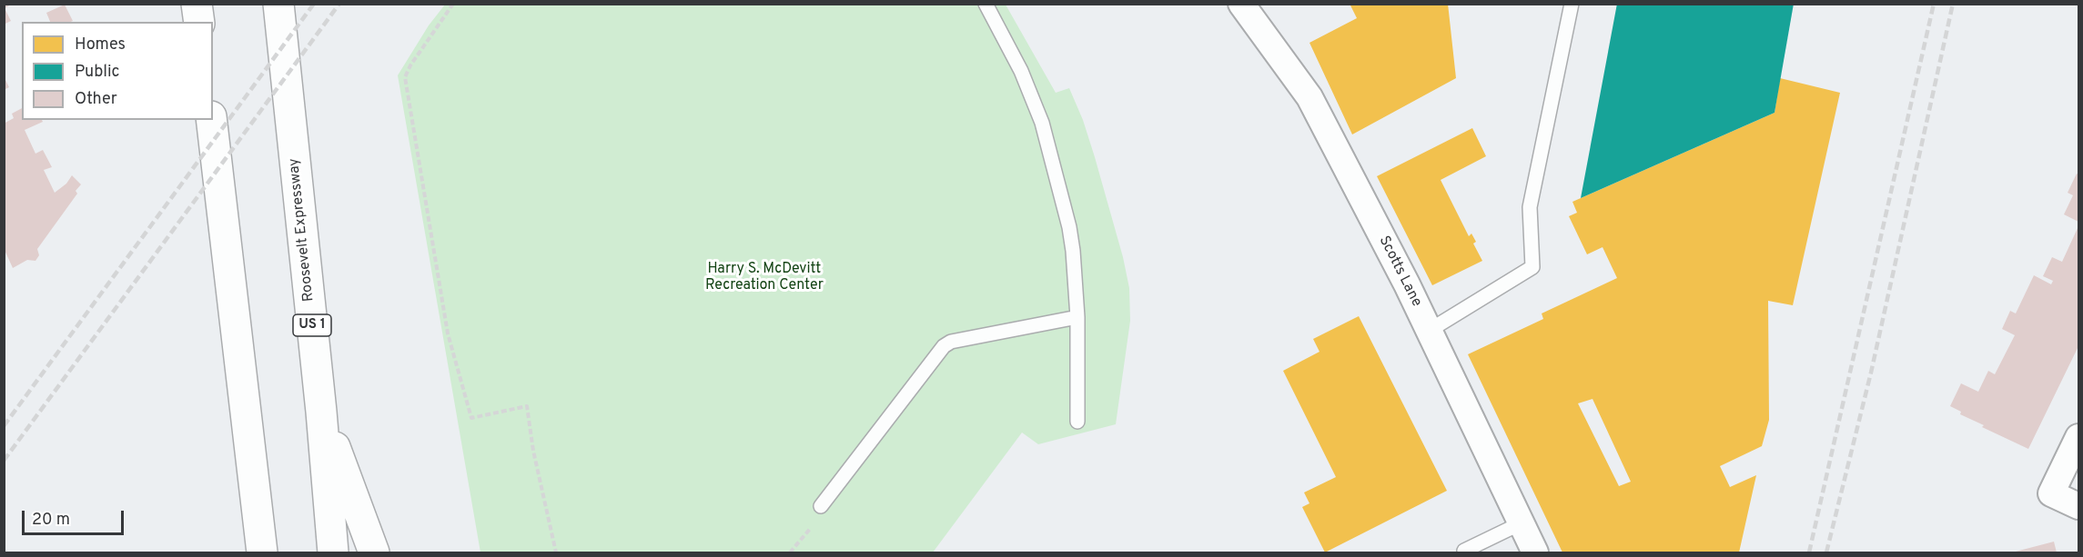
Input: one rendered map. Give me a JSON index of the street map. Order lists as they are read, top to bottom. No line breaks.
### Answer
{"streets":{"highway":["Roosevelt Expressway","US 1"],"street":["Scotts Lane"]},"parks":["Harry S. McDevitt Recreation Center"],"legend":["Homes","Public","Other"],"scale_bar":"20 m"}
